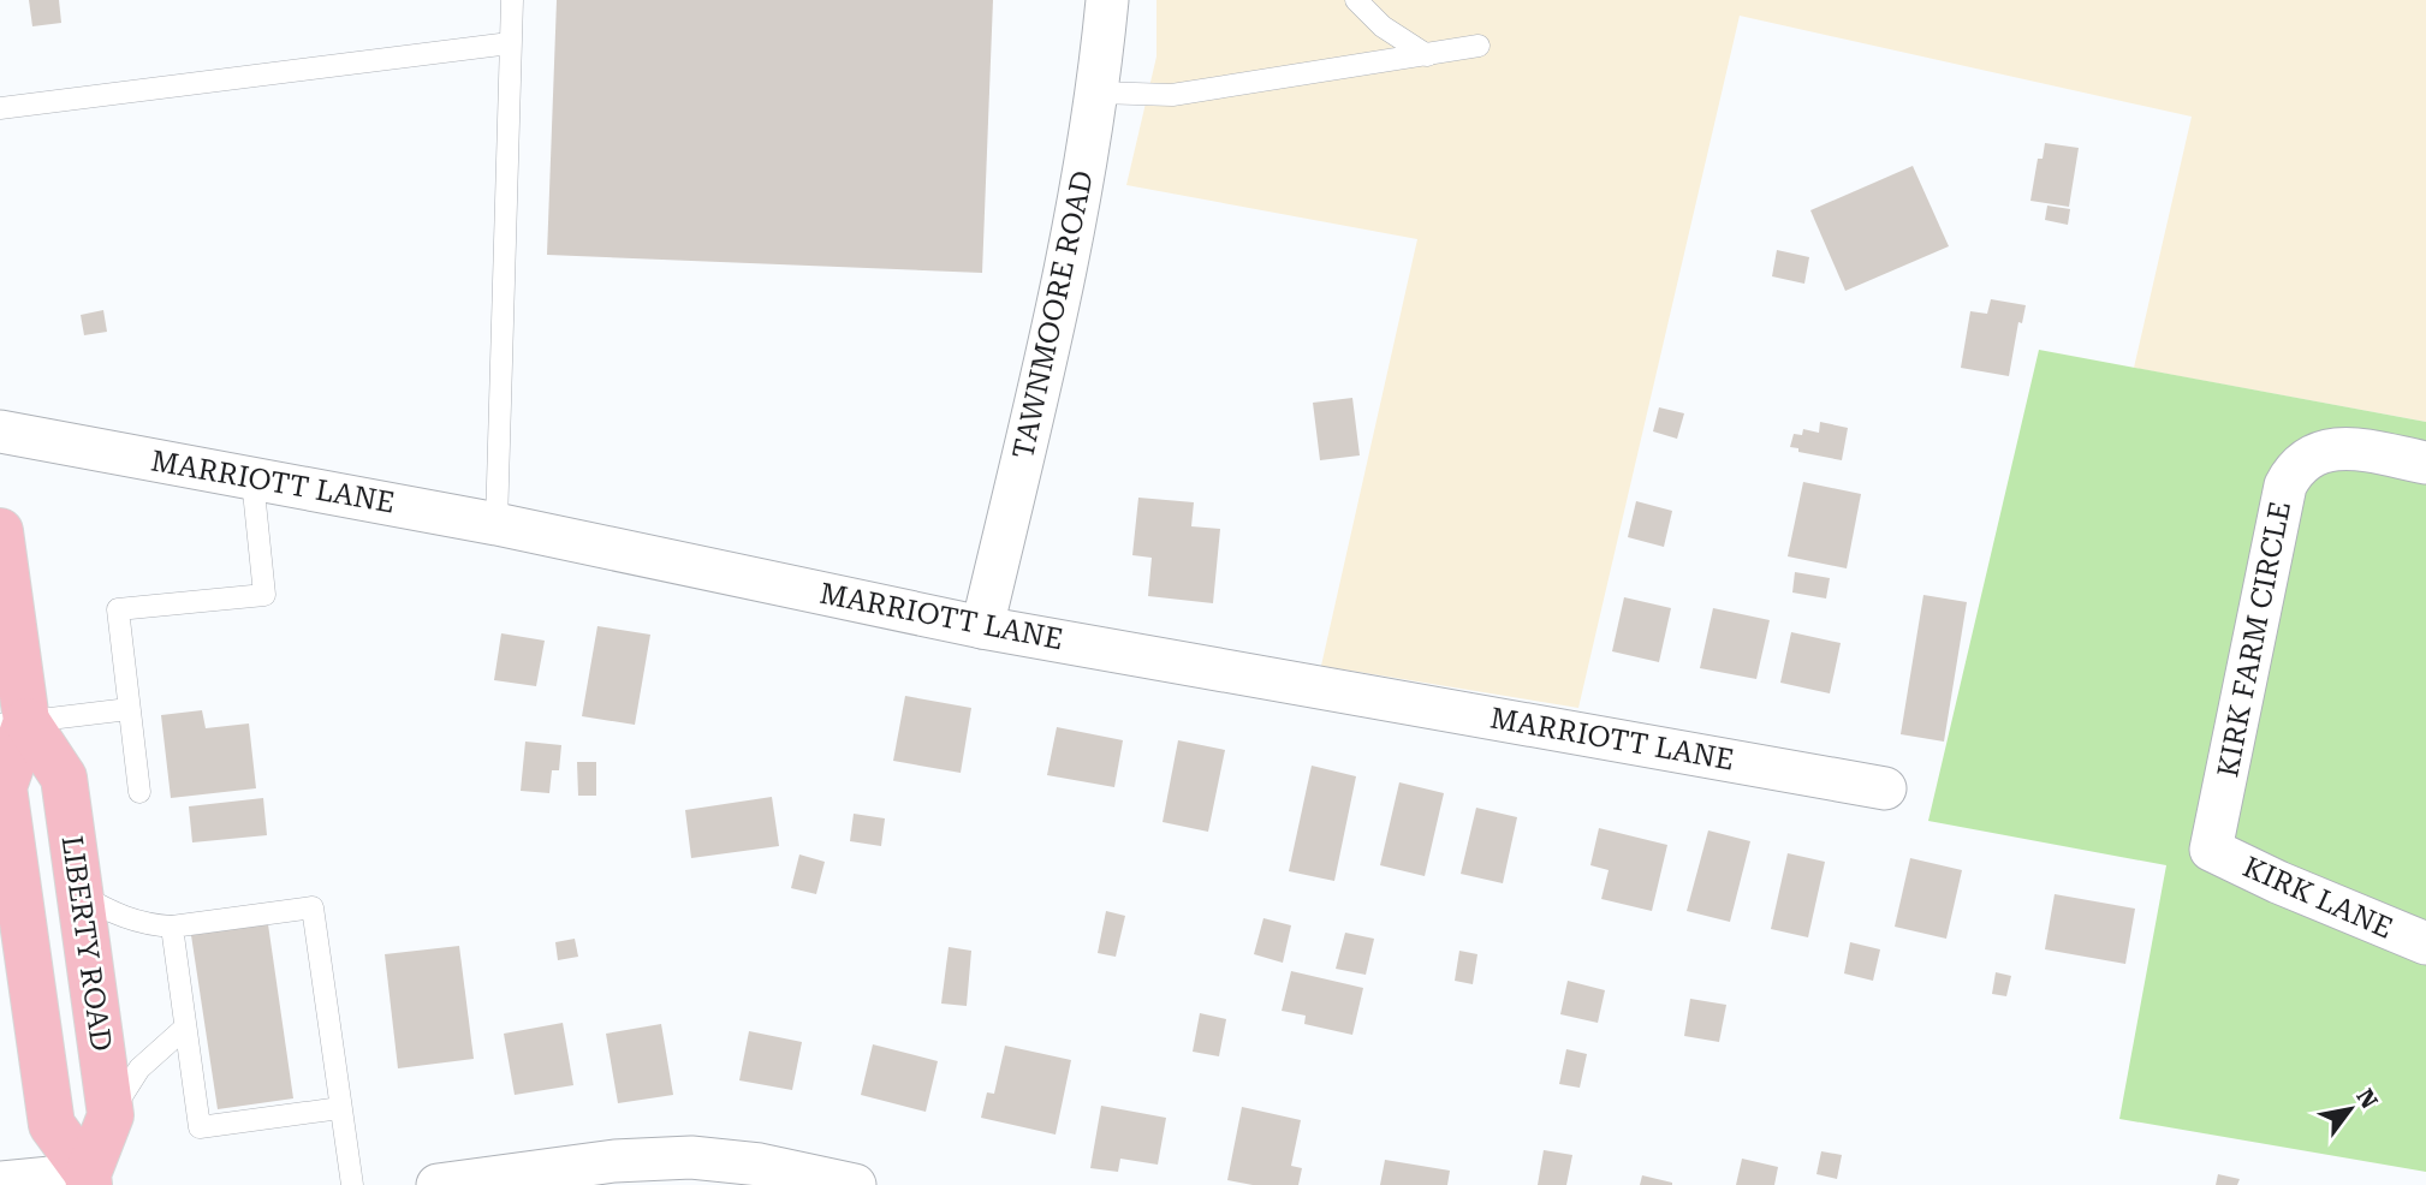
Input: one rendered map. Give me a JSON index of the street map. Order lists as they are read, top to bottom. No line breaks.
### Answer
{"streets":{"main road":["LIBERTY ROAD"],"street":["TAWNMOORE ROAD","MARRIOTT LANE","KIRK FARM CIRCLE","KIRK LANE"]},"crossings":[["TAWNMOORE ROAD","MARRIOTT LANE"],["KIRK FARM CIRCLE","KIRK LANE"]],"north":"top right"}
